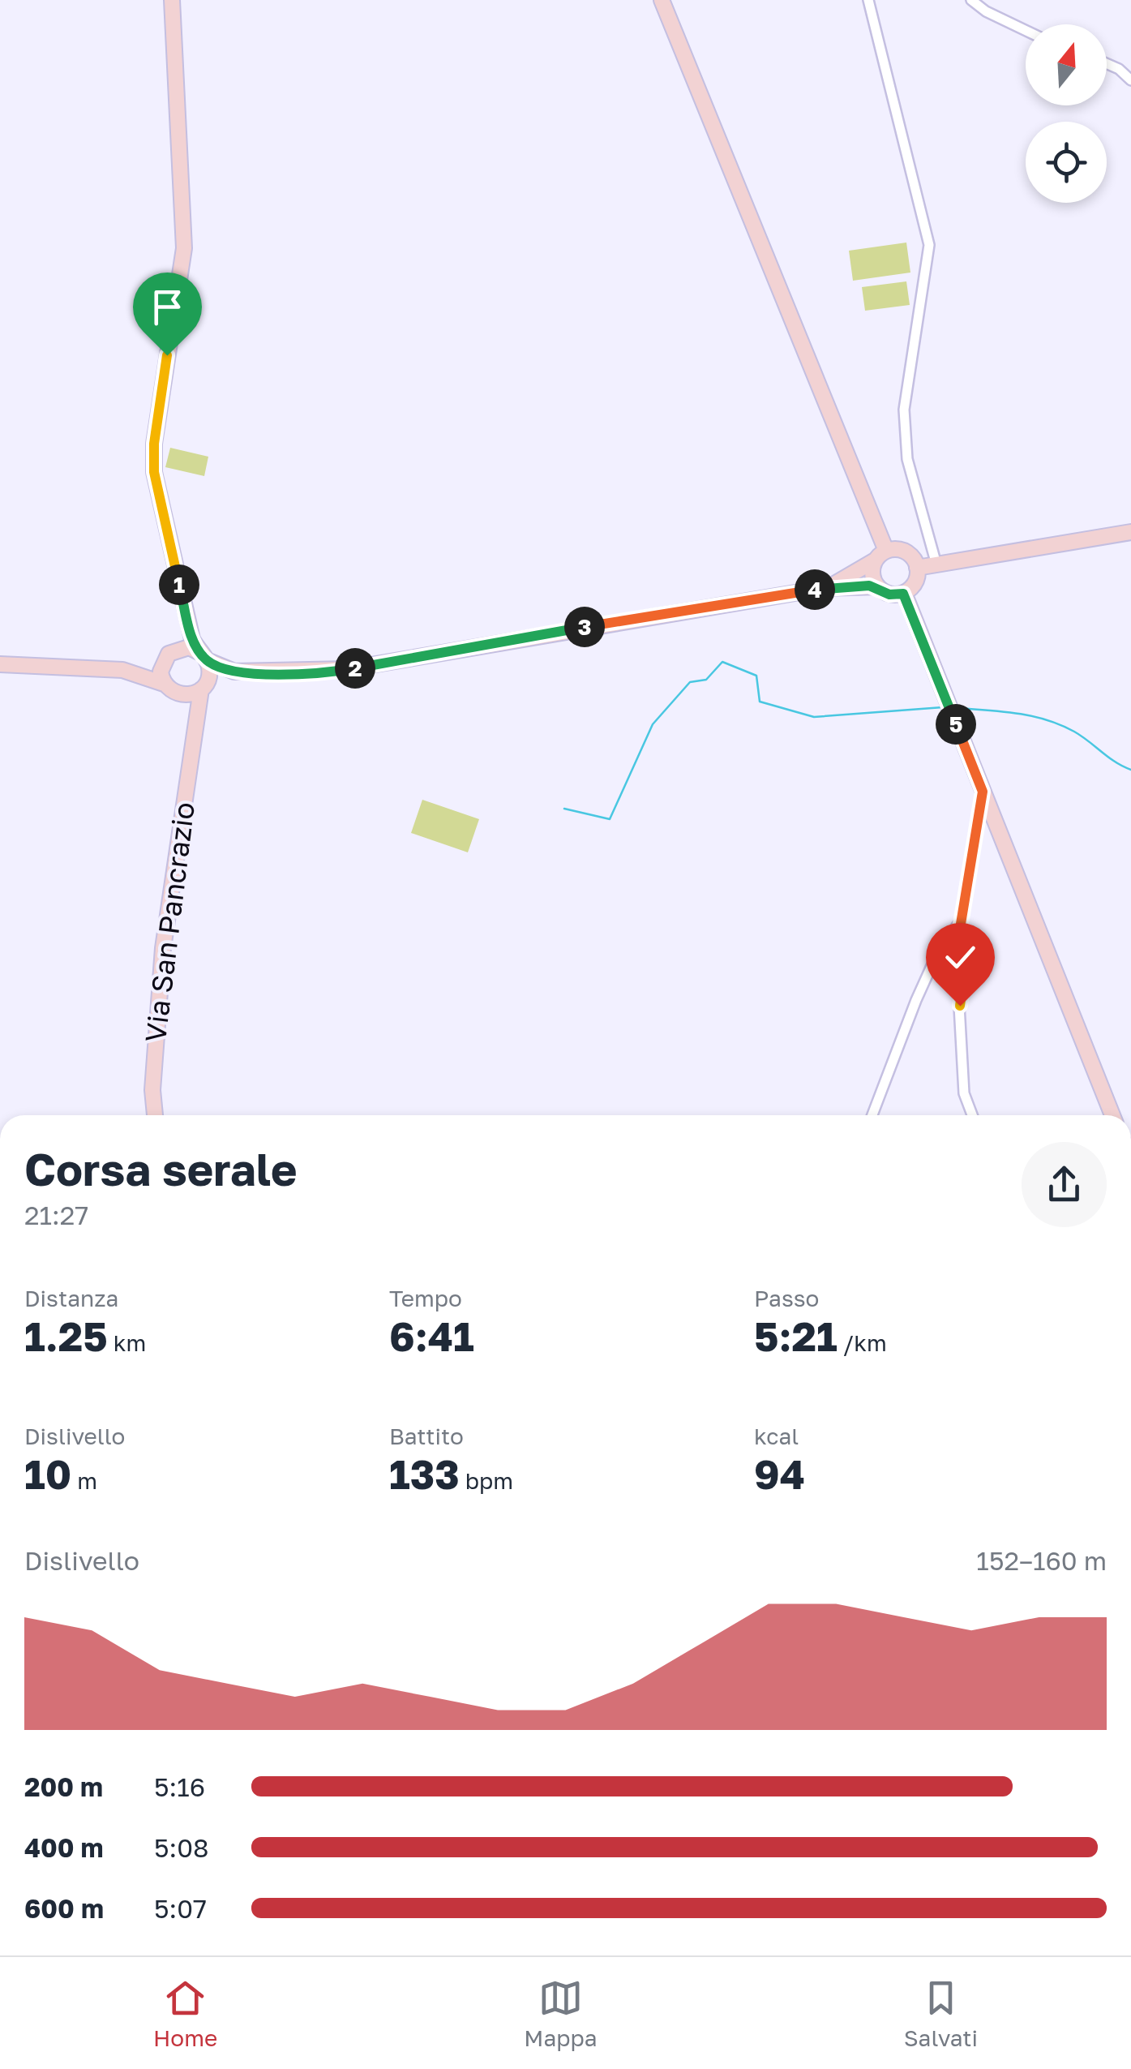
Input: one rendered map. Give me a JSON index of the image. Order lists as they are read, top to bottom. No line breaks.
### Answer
{"streets":{"main road":["Via San Pancrazio"]},"north":"top","page":{"pins":["1","4","3","2","5"],"heading":["Corsa serale","21:27"],"stats":[["Distanza","1.25 km"],["Tempo","6:41"],["Passo","5:21 /km"],["Dislivello","10 m"],["Battito","133 bpm"],["kcal","94"]],"chart":["Dislivello","152–160 m"],"list":[{"name":"200 m","note":"5:16"},{"name":"400 m","note":"5:08"},{"name":"600 m","note":"5:07"}],"tabs":["Home","Mappa","Salvati"]}}
